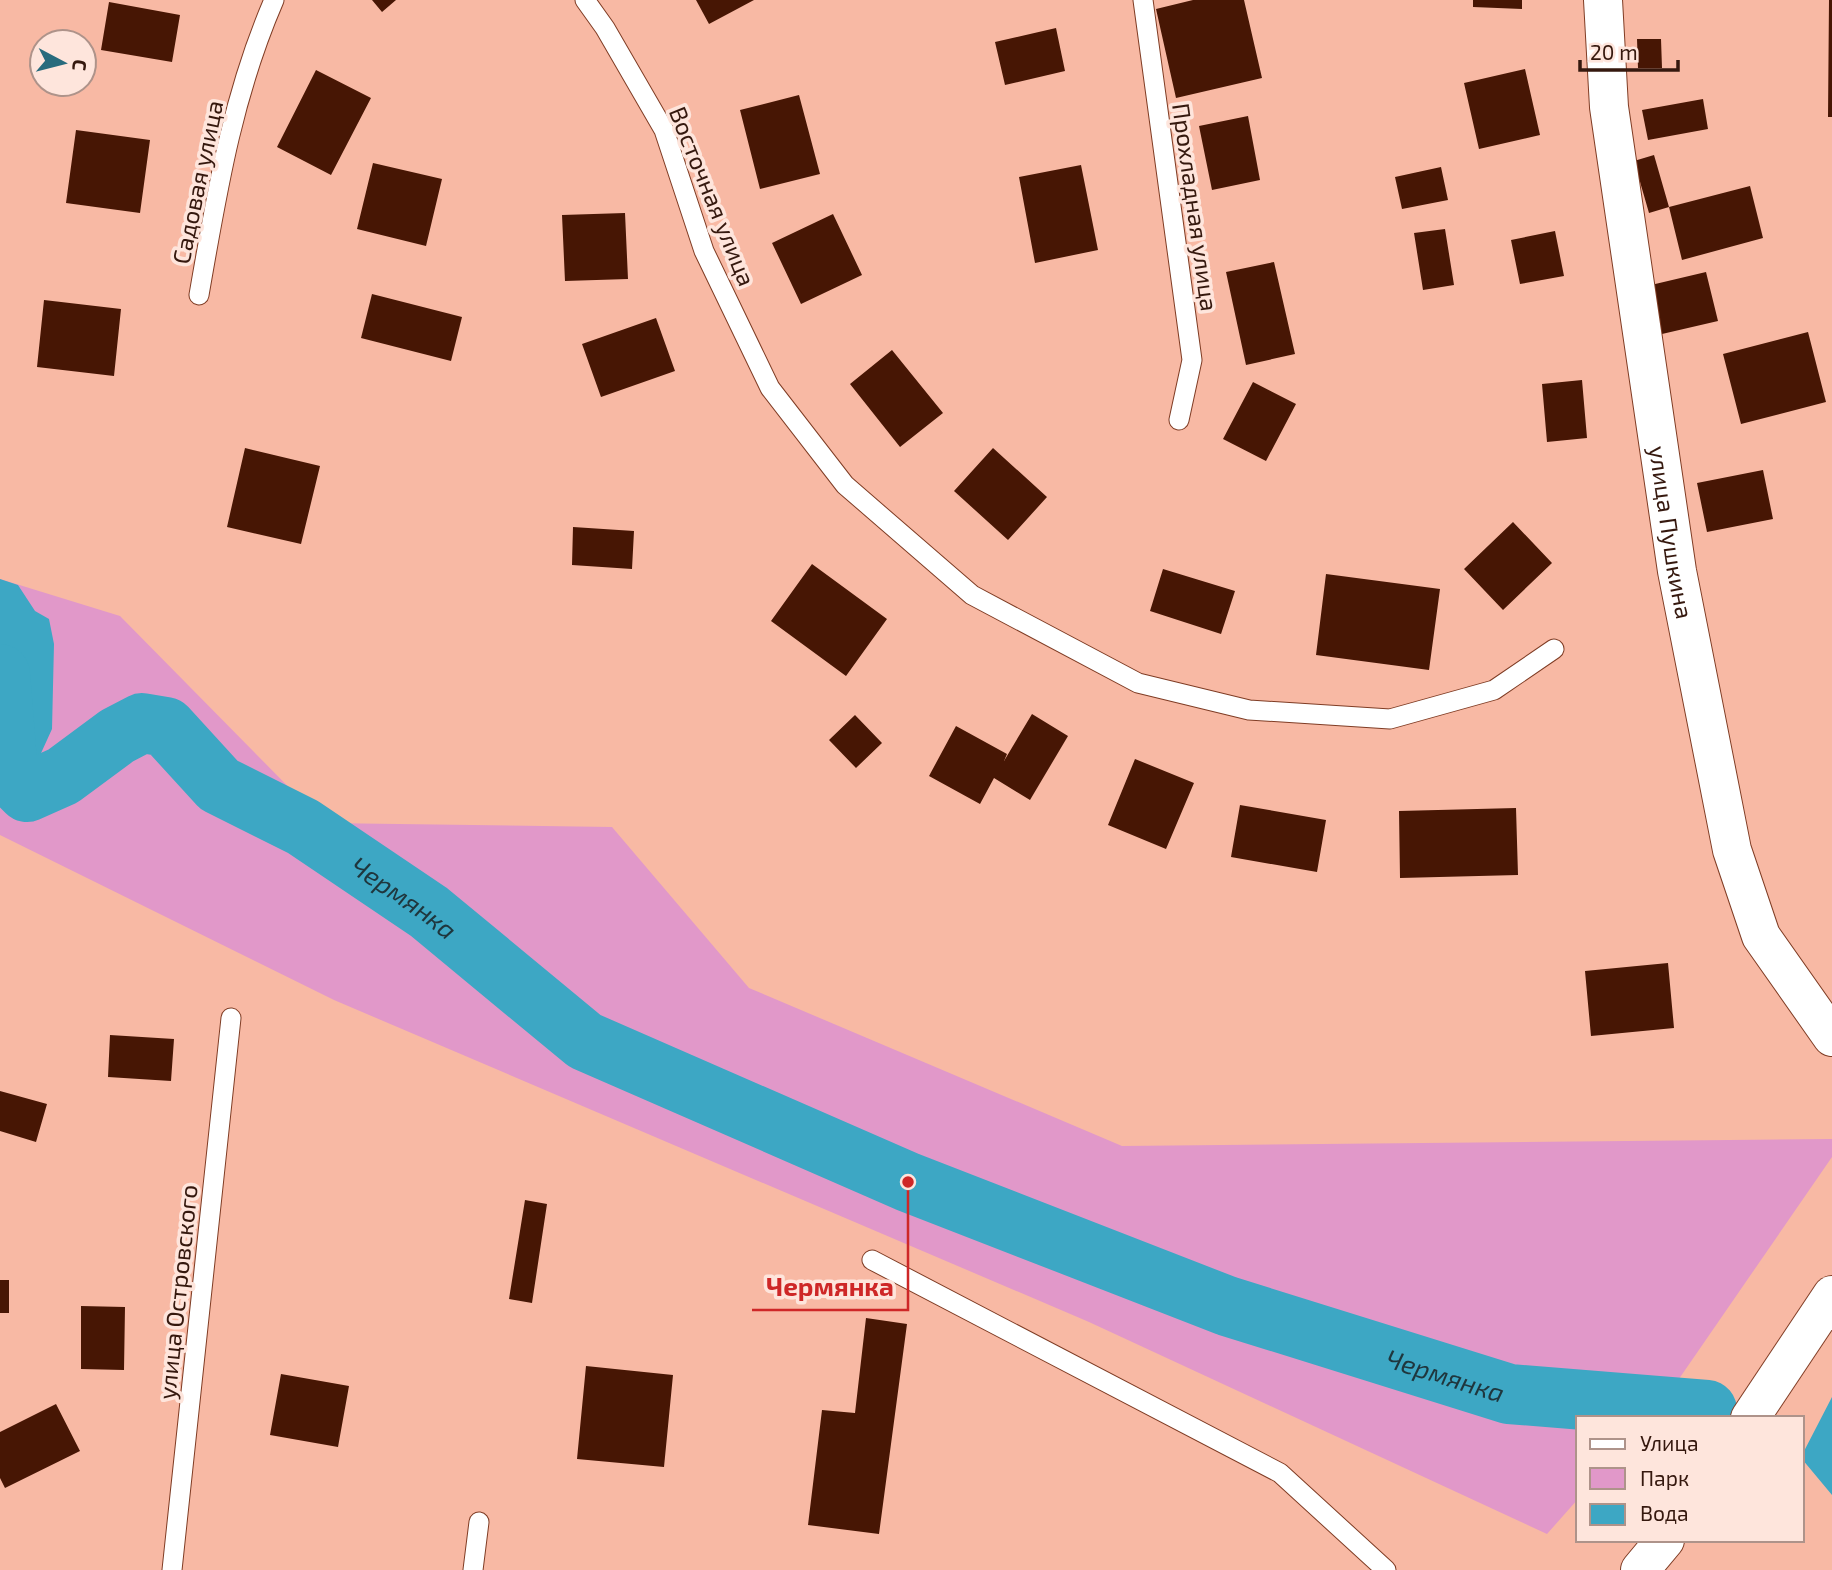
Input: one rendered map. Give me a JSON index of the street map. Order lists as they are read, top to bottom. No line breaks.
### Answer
{"streets":{"street":["улица Пушкина"],"lane":["Садовая улица","Восточная улица","Прохладная улица","улица Островского"]},"water":["Чермянка"],"places":["Чермянка"],"legend":["Улица","Парк","Вода"],"scale_bar":"20 m","north":"right"}
